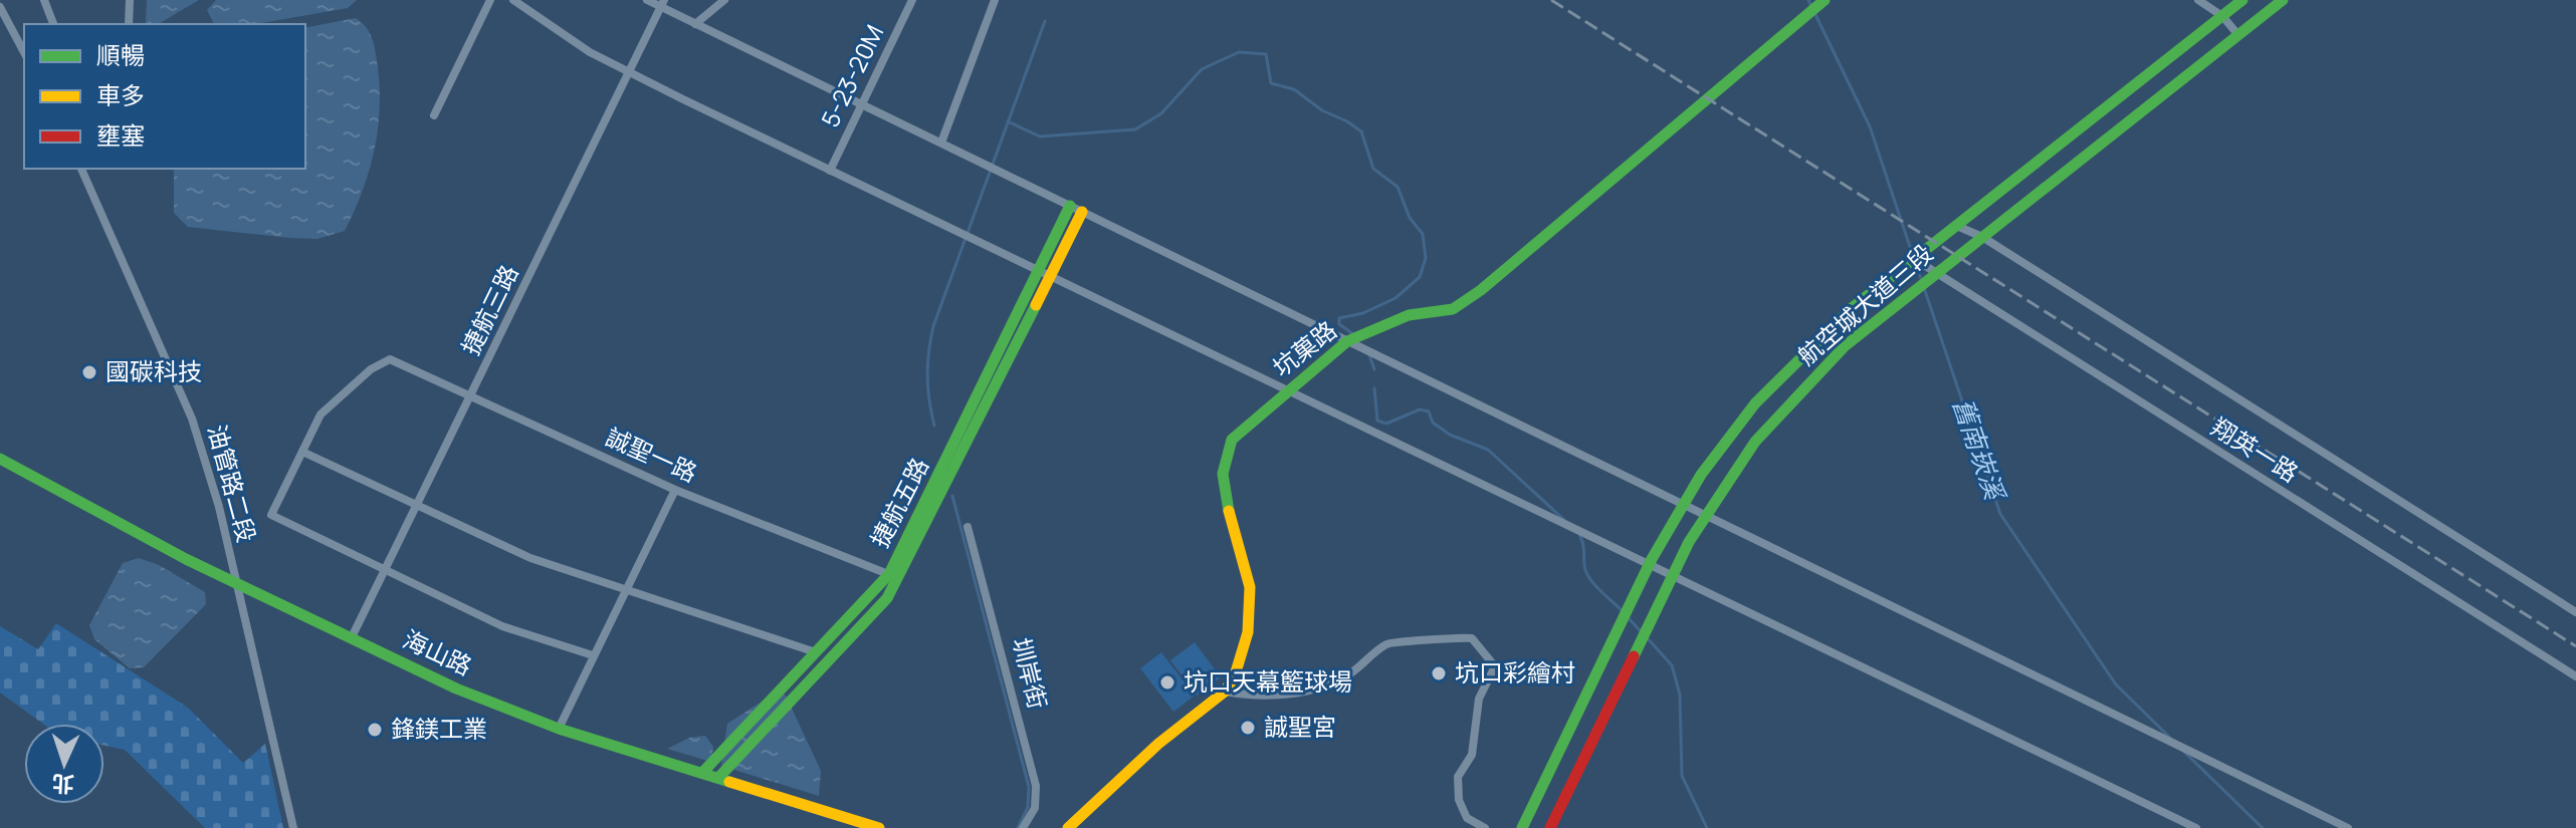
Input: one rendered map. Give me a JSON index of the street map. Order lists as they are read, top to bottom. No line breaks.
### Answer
{"streets":{"street":["5-23-20M","航空城大道三段","捷航三路","坑菓路","翔英一路","誠聖一路","油管路二段","捷航五路","海山路","圳岸街"]},"crossings":[["航空城大道三段","翔英一路"],["捷航三路","誠聖一路"],["捷航三路","海山路"],["誠聖一路","捷航五路"],["油管路二段","海山路"],["捷航五路","海山路"]],"water":["舊南崁溪"],"places":["國碳科技","坑口彩繪村","坑口天幕籃球場","誠聖宮","鋒鎂工業"],"legend":["順暢","車多","壅塞"],"north":"bottom"}
